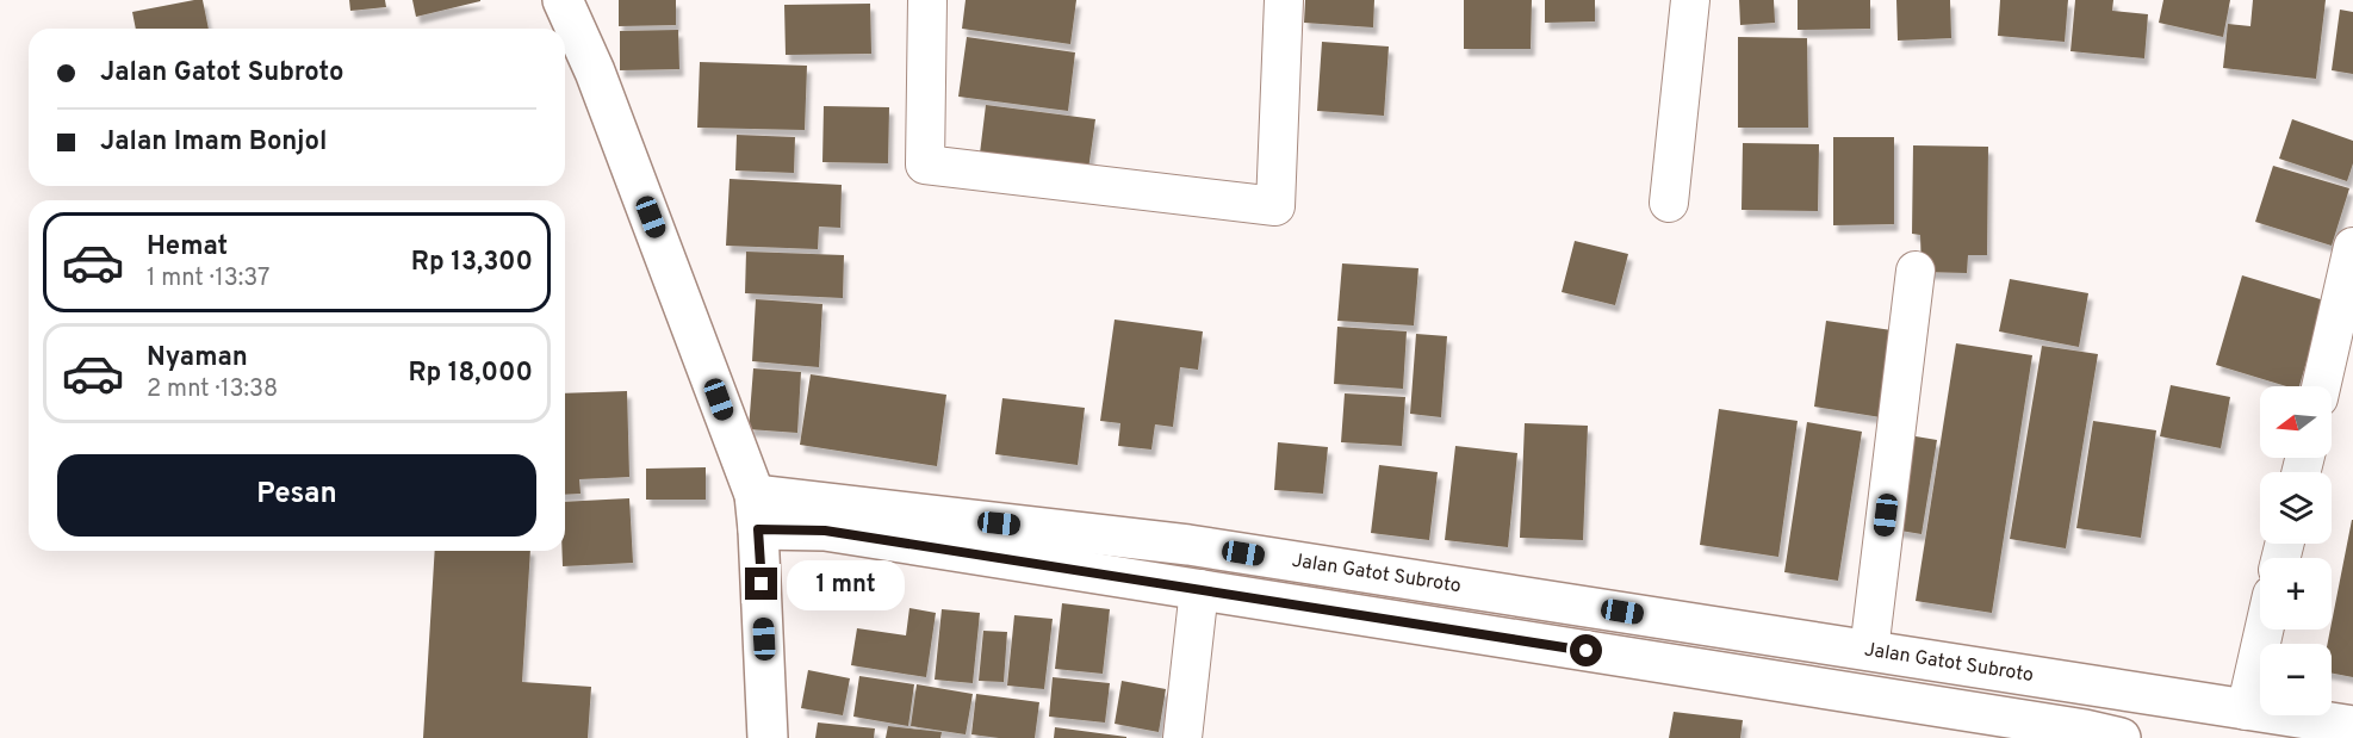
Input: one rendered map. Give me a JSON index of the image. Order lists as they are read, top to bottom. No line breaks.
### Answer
{"streets":{"street":["Jalan Gatot Subroto"]},"north":"left","page":{"banner":["Jalan Gatot Subroto","Jalan Imam Bonjol"],"list":[{"name":"Hemat","note":"1 mnt · 13:37","value":"Rp 13,300"},{"name":"Nyaman","note":"2 mnt · 13:38","value":"Rp 18,000"}],"map_buttons":["+","−"],"buttons":"Pesan","bubble":"1 mnt"}}
